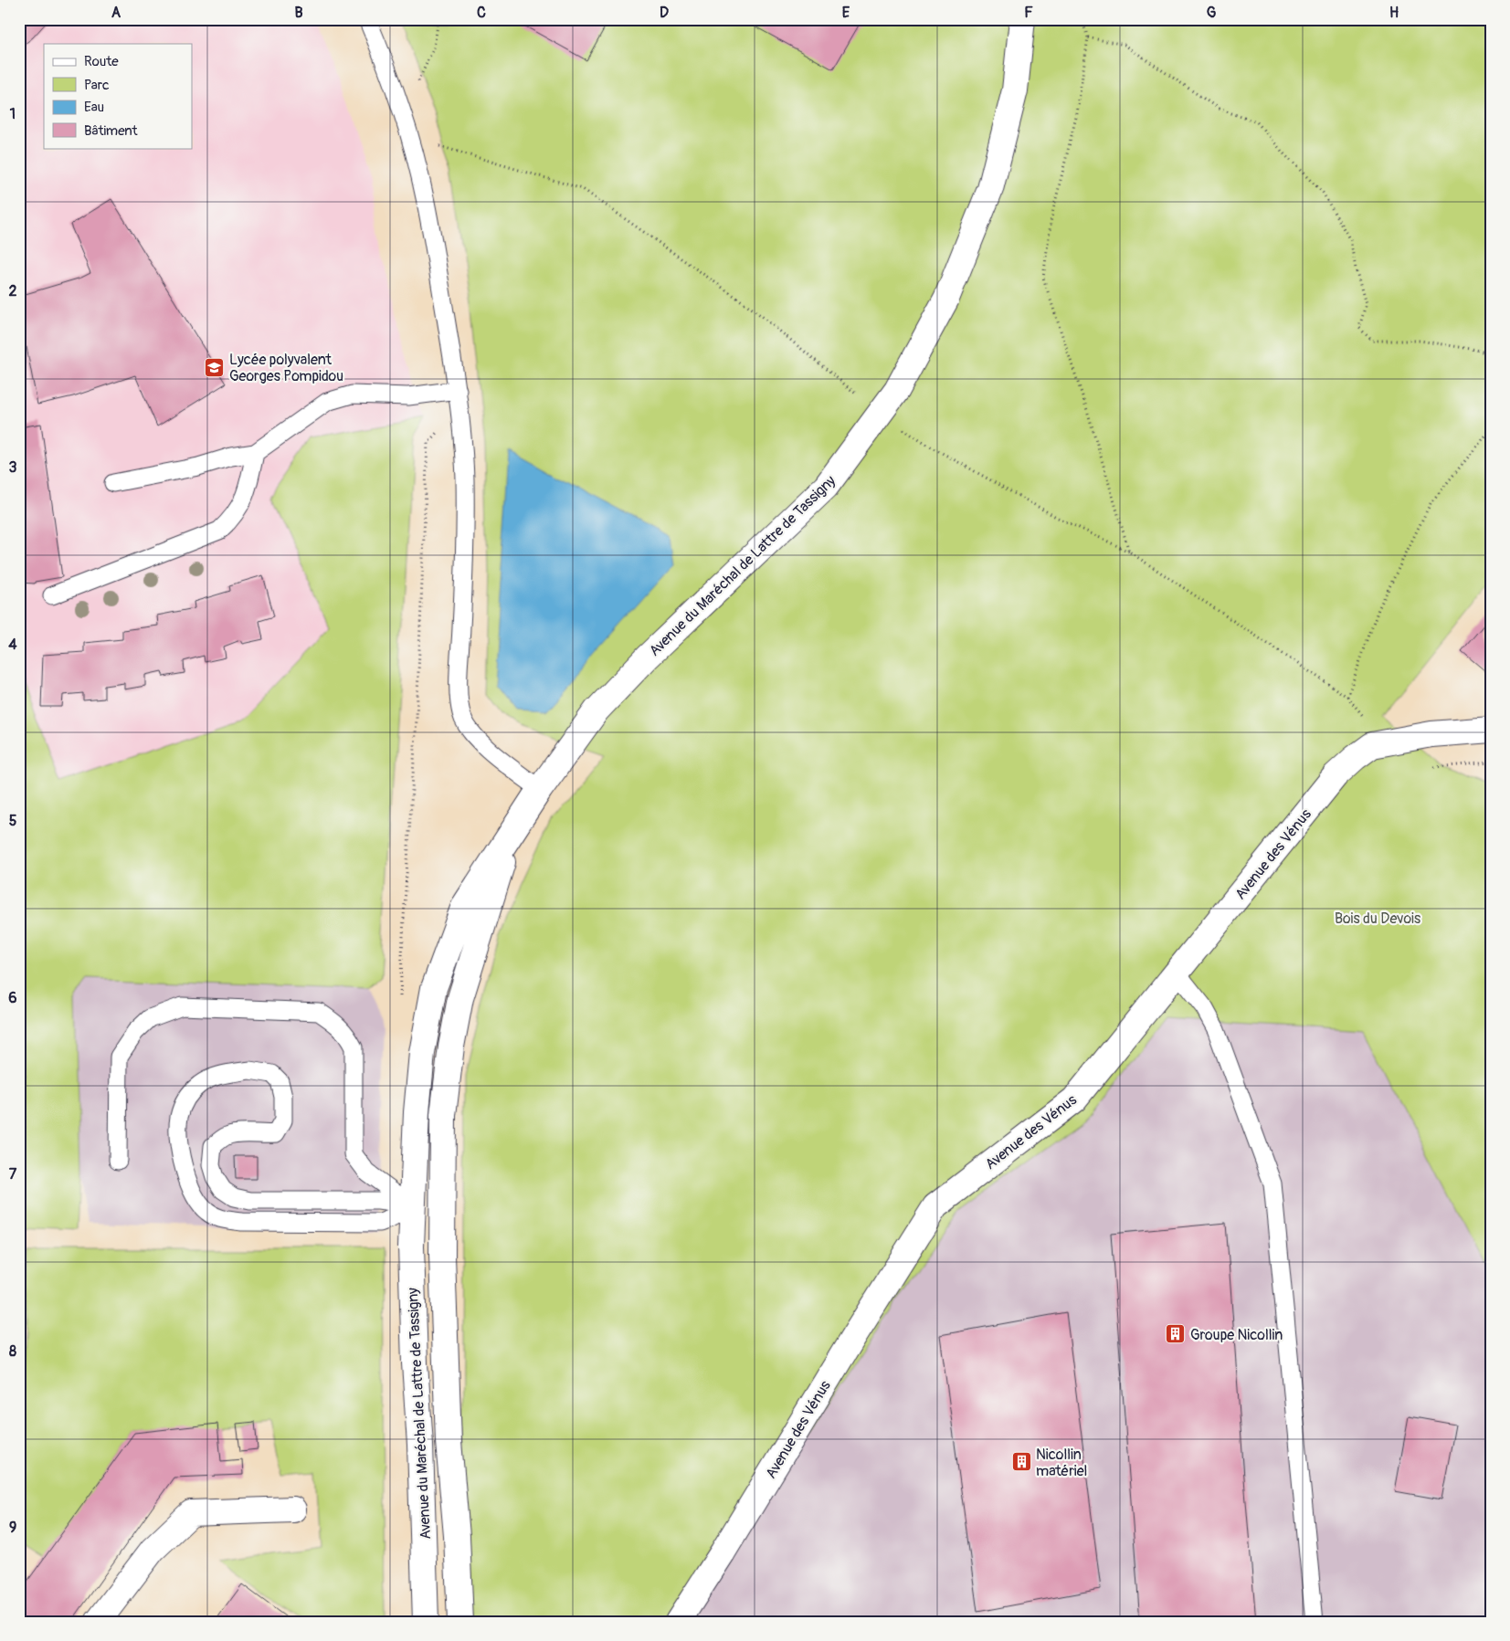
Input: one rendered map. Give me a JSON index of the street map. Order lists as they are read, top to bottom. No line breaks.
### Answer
{"streets":{"street":["Avenue du Maréchal de Lattre de Tassigny","Avenue des Vénus"]},"parks":["Bois du Devois"],"places":{"school or university":["Lycée polyvalent Georges Pompidou"],"building":["Groupe Nicollin","Nicollin matériel"]},"legend":["Route","Parc","Eau","Bâtiment"],"grid":{"columns":["A","B","C","D","E","F","G","H"],"rows":["1","2","3","4","5","6","7","8","9"]}}
